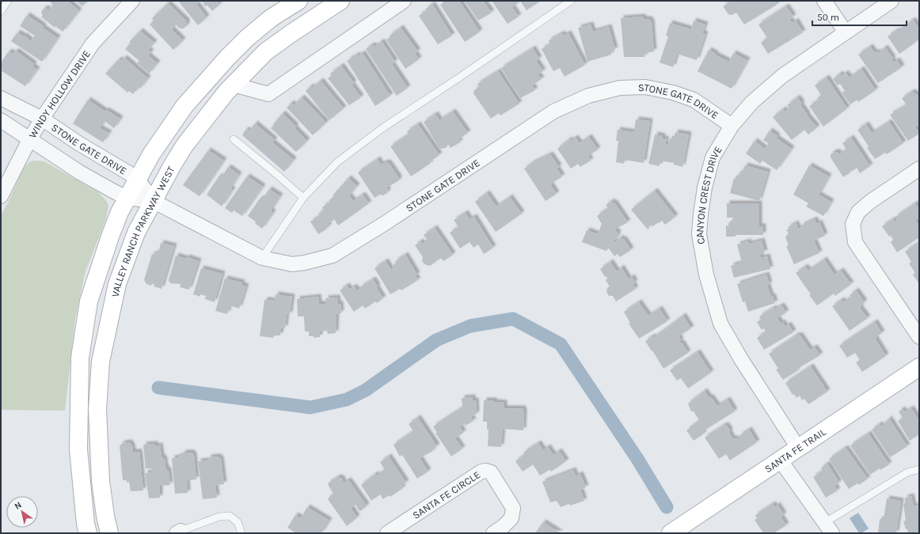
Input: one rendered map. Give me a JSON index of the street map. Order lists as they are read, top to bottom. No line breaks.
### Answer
{"streets":{"main road":["VALLEY RANCH PARKWAY WEST","SANTA FE TRAIL"],"street":["WINDY HOLLOW DRIVE","STONE GATE DRIVE","CANYON CREST DRIVE","SANTA FE CIRCLE"]},"crossings":[["WINDY HOLLOW DRIVE","STONE GATE DRIVE"],["STONE GATE DRIVE","CANYON CREST DRIVE"],["STONE GATE DRIVE","VALLEY RANCH PARKWAY WEST"],["CANYON CREST DRIVE","SANTA FE TRAIL"]],"scale_bar":"50 m","north":"top left"}
